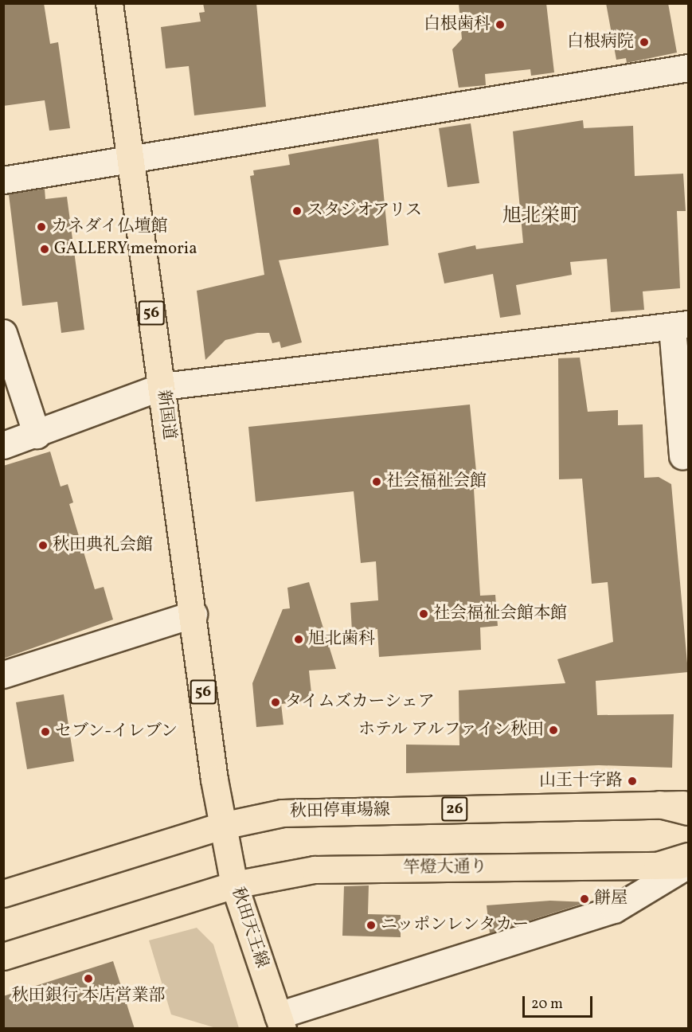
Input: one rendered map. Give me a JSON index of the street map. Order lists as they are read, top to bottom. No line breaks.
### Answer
{"streets":{"main road":["56","新国道","26","秋田停車場線","竿燈大通り","秋田天王線"]},"crossings":[["新国道","秋田停車場線"],["新国道","秋田天王線"],["秋田停車場線","秋田天王線"],["竿燈大通り","秋田天王線"]],"districts":["旭北栄町"],"places":["白根歯科","白根病院","スタジオアリス","カネダイ仏壇館","GALLERY memoria","社会福祉会館","秋田典礼会館","社会福祉会館本館","旭北歯科","タイムズカーシェア","ホテル アルファイン秋田","セブン-イレブン","山王十字路","餅屋","ニッポンレンタカー","秋田銀行 本店営業部"],"scale_bar":"20 m"}
